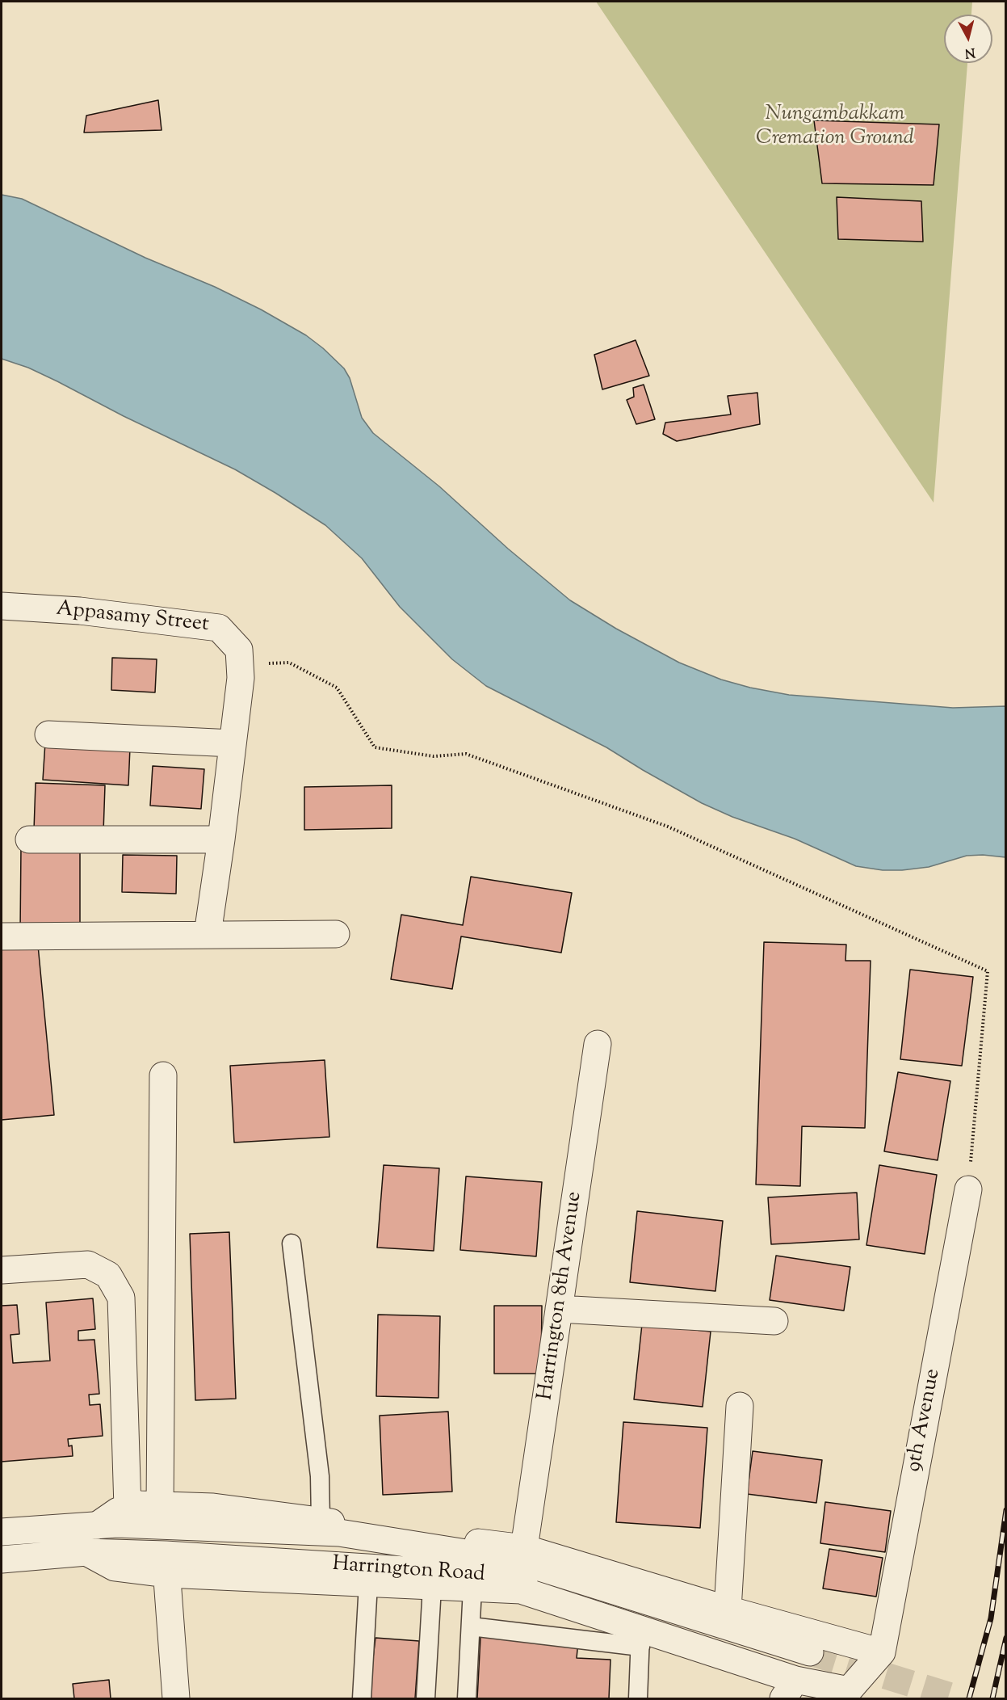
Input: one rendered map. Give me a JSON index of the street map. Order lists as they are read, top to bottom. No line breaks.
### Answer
{"streets":{"street":["Appasamy Street","Harrington 8th Avenue","9th Avenue","Harrington Road"]},"parks":["Nungambakkam Cremation Ground"],"north":"bottom"}
